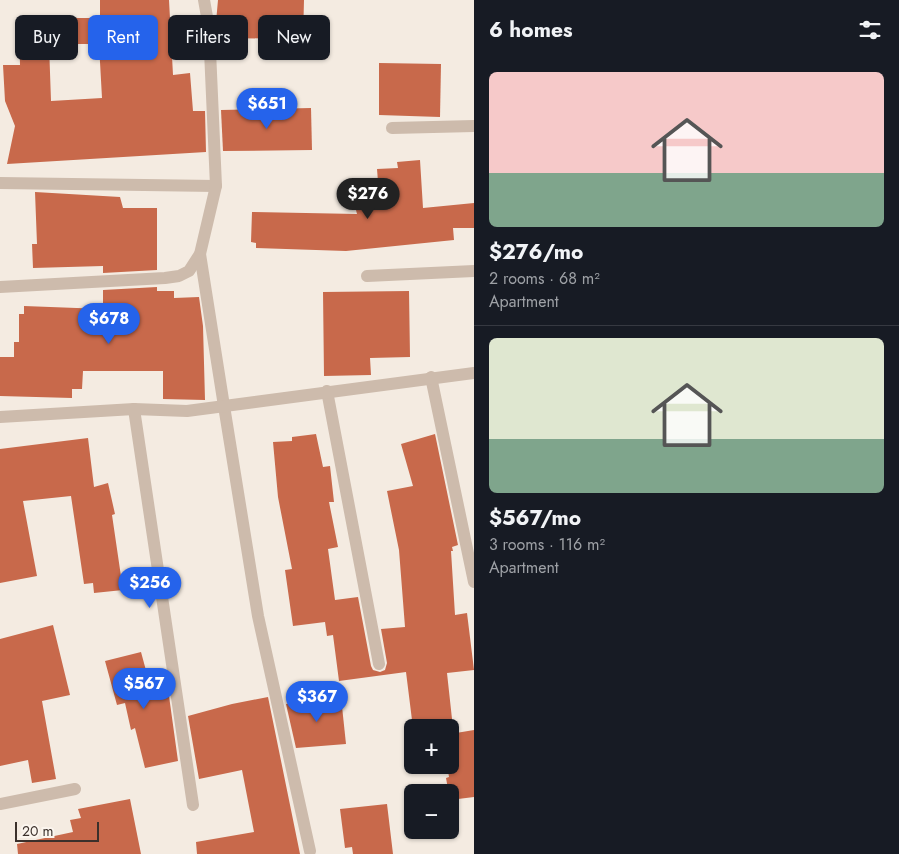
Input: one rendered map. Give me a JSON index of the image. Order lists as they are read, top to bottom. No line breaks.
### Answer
{"scale_bar":"20 m","page":{"heading":"6 homes","chip":["Buy","Rent","Filters","New"],"list":[{"name":"$276/mo","note":"2 rooms · 68 m² · Apartment"},{"name":"$567/mo","note":"3 rooms · 116 m² · Apartment"}],"price":["$651","$276","$678","$256","$567","$367"],"map_buttons":["+","−"],"scale":"20 m"}}
